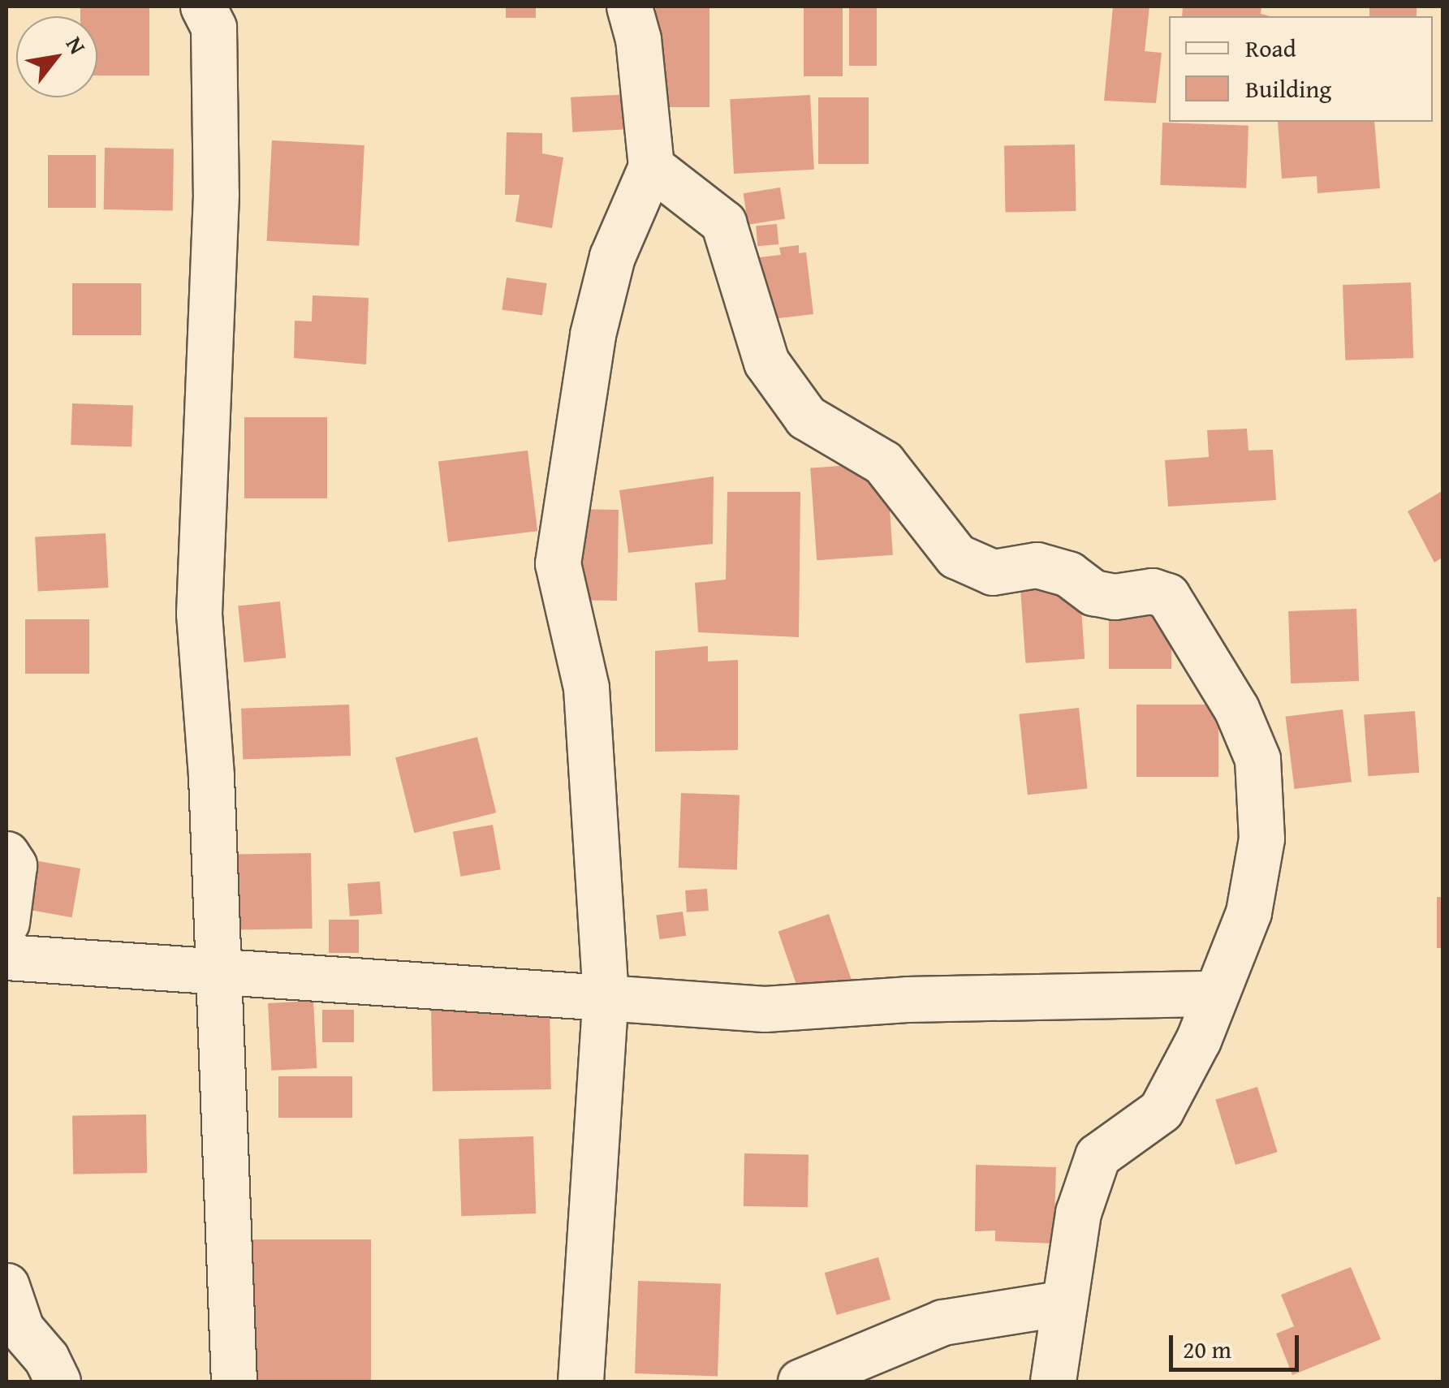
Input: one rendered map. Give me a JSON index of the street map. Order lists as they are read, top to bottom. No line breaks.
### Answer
{"legend":["Road","Building"],"scale_bar":"20 m","north":"top right"}
